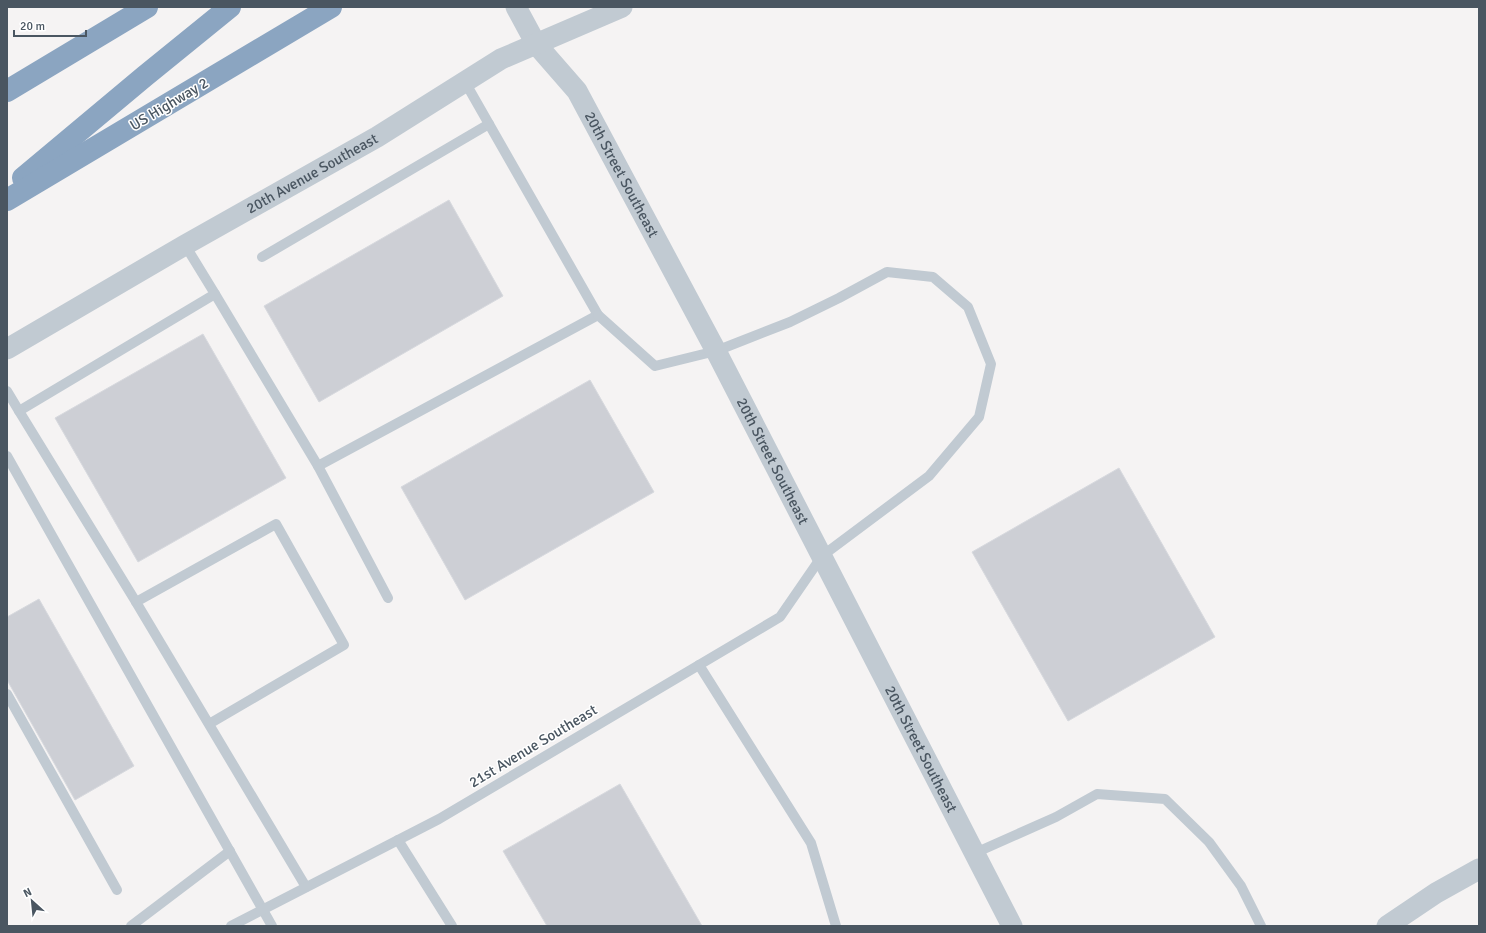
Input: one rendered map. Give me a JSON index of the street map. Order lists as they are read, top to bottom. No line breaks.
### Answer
{"streets":{"highway":["US Highway 2"],"street":["20th Avenue Southeast","20th Street Southeast"],"lane":["21st Avenue Southeast"]},"crossings":[["20th Avenue Southeast","20th Street Southeast"],["20th Street Southeast","21st Avenue Southeast"]],"scale_bar":"20 m","north":"top left"}
